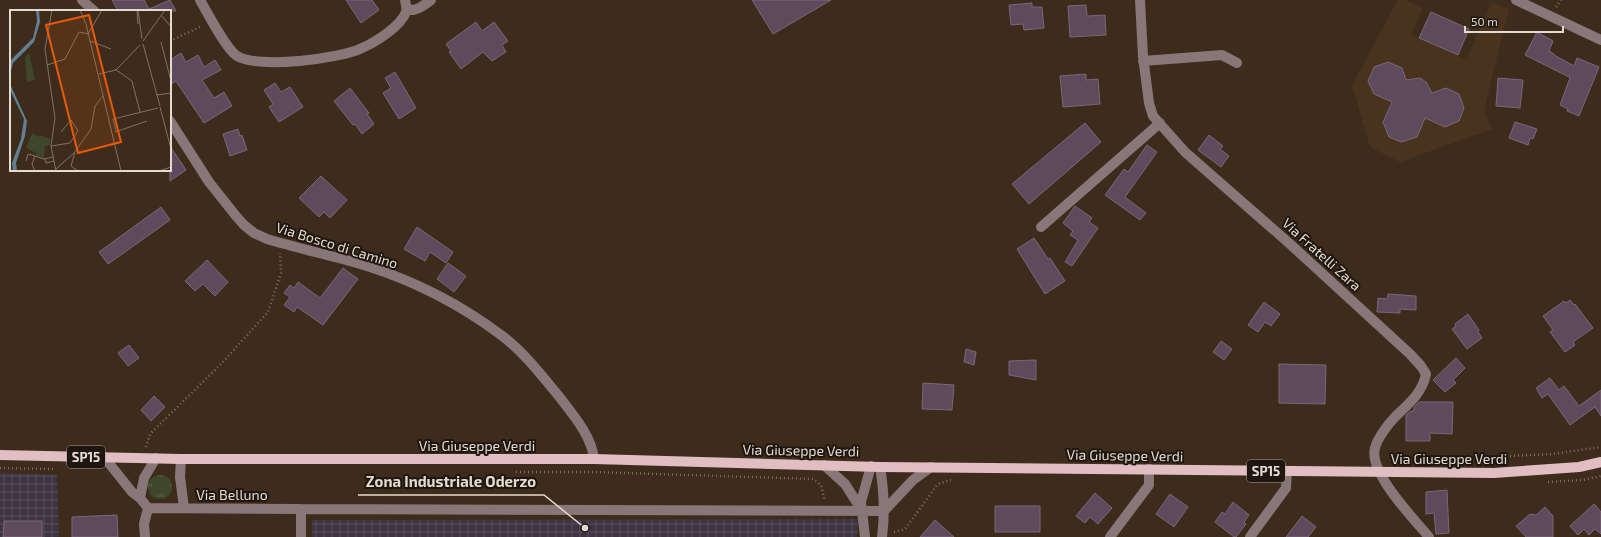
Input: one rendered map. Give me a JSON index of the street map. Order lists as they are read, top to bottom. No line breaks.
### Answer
{"streets":{"main road":["Via Giuseppe Verdi","SP15"],"street":["Via Bosco di Camino","Via Fratelli Zara","Via Belluno"]},"crossings":[["Via Bosco di Camino","Via Giuseppe Verdi"],["Via Fratelli Zara","Via Giuseppe Verdi"],["Via Giuseppe Verdi","Via Belluno"]],"places":["Zona Industriale Oderzo"],"scale_bar":"50 m"}
